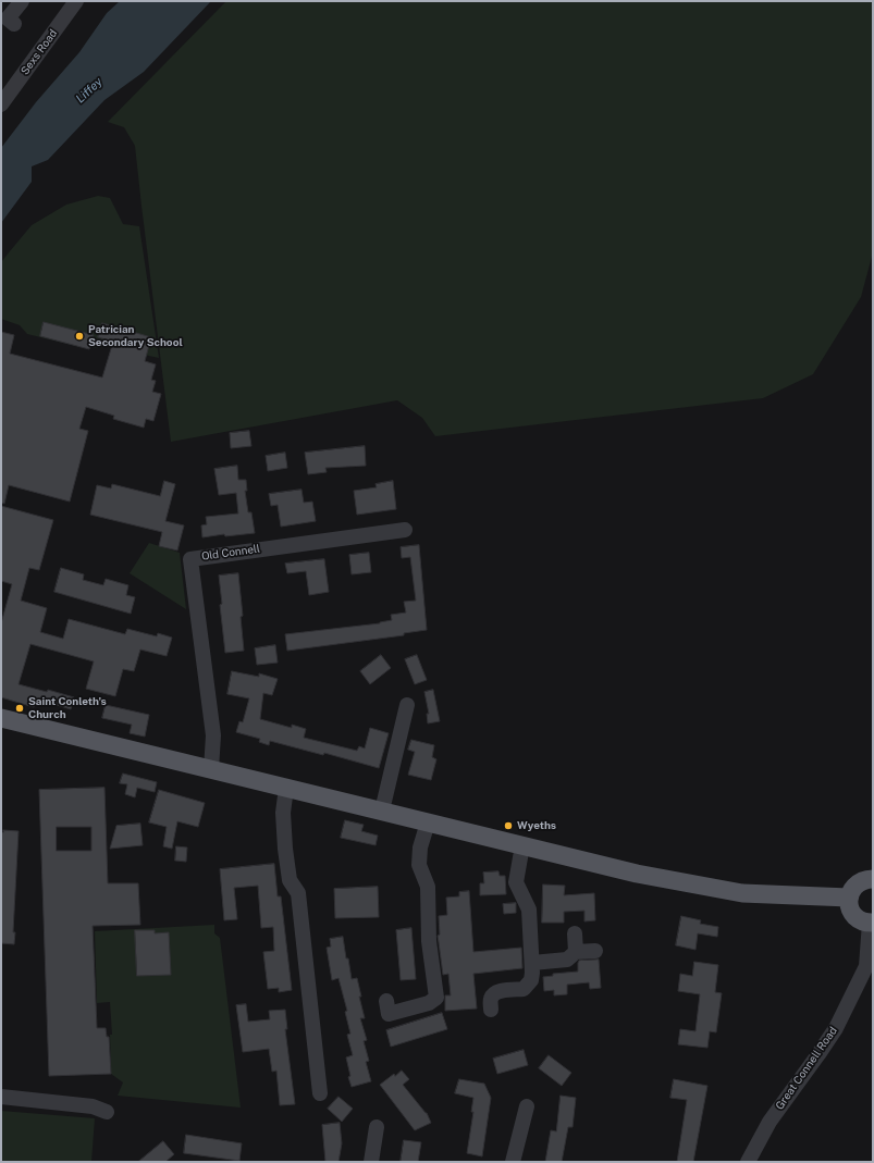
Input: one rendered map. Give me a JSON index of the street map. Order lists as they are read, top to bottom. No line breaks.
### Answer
{"streets":{"street":["Sexs Road","Old Connell","Great Connell Road"]},"water":["Liffey"],"places":["Patrician Secondary School","Saint Conleth's Church","Wyeths"]}
